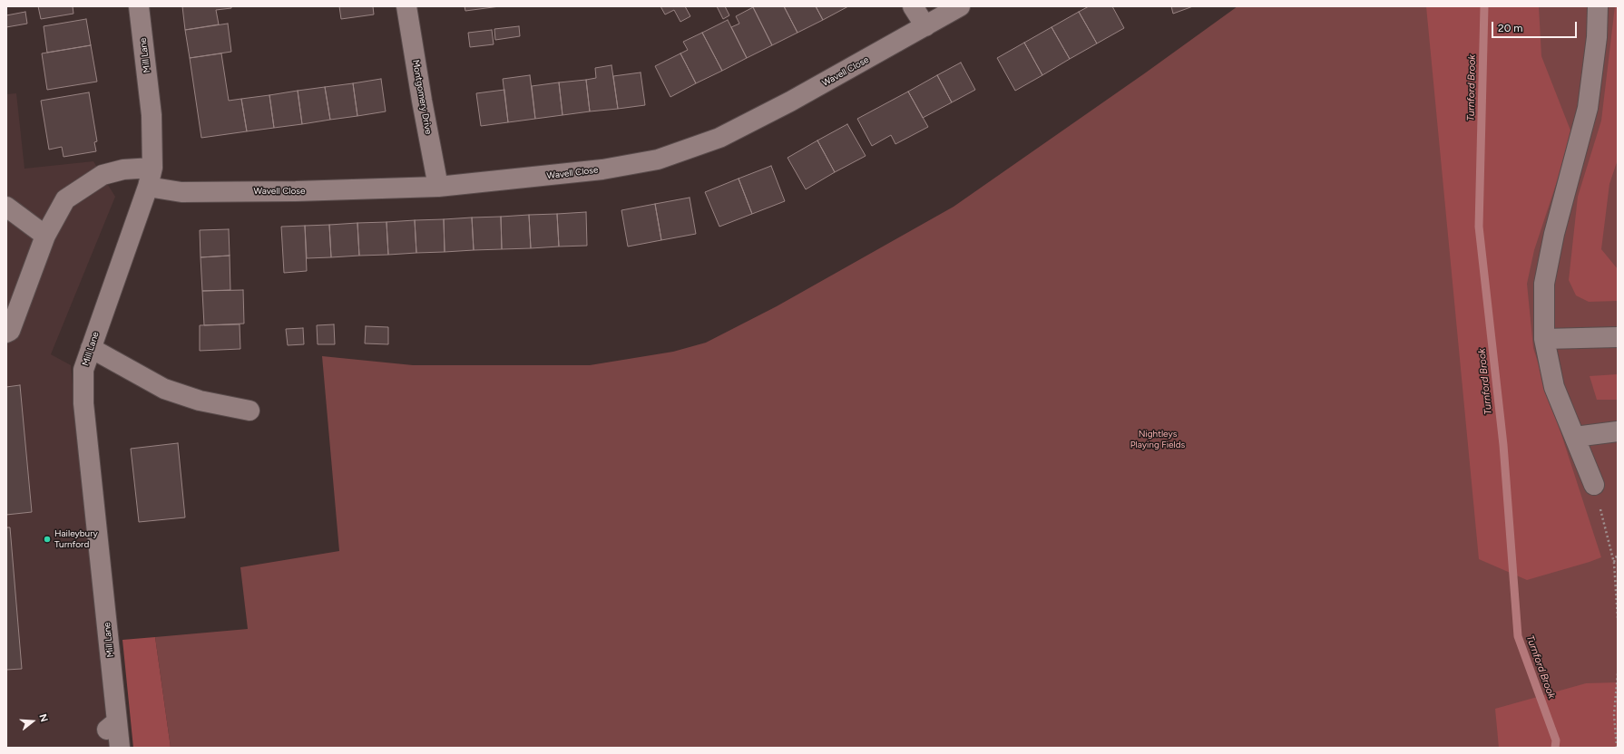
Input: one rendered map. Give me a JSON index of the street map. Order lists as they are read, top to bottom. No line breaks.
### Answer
{"streets":{"street":["Mill Lane","Wavell Close","Montgomery Drive"]},"crossings":[["Mill Lane","Wavell Close"],["Wavell Close","Montgomery Drive"]],"water":["Turnford Brook"],"parks":["Nightleys Playing Fields"],"places":["Haileybury Turnford"],"scale_bar":"20 m","north":"right"}
